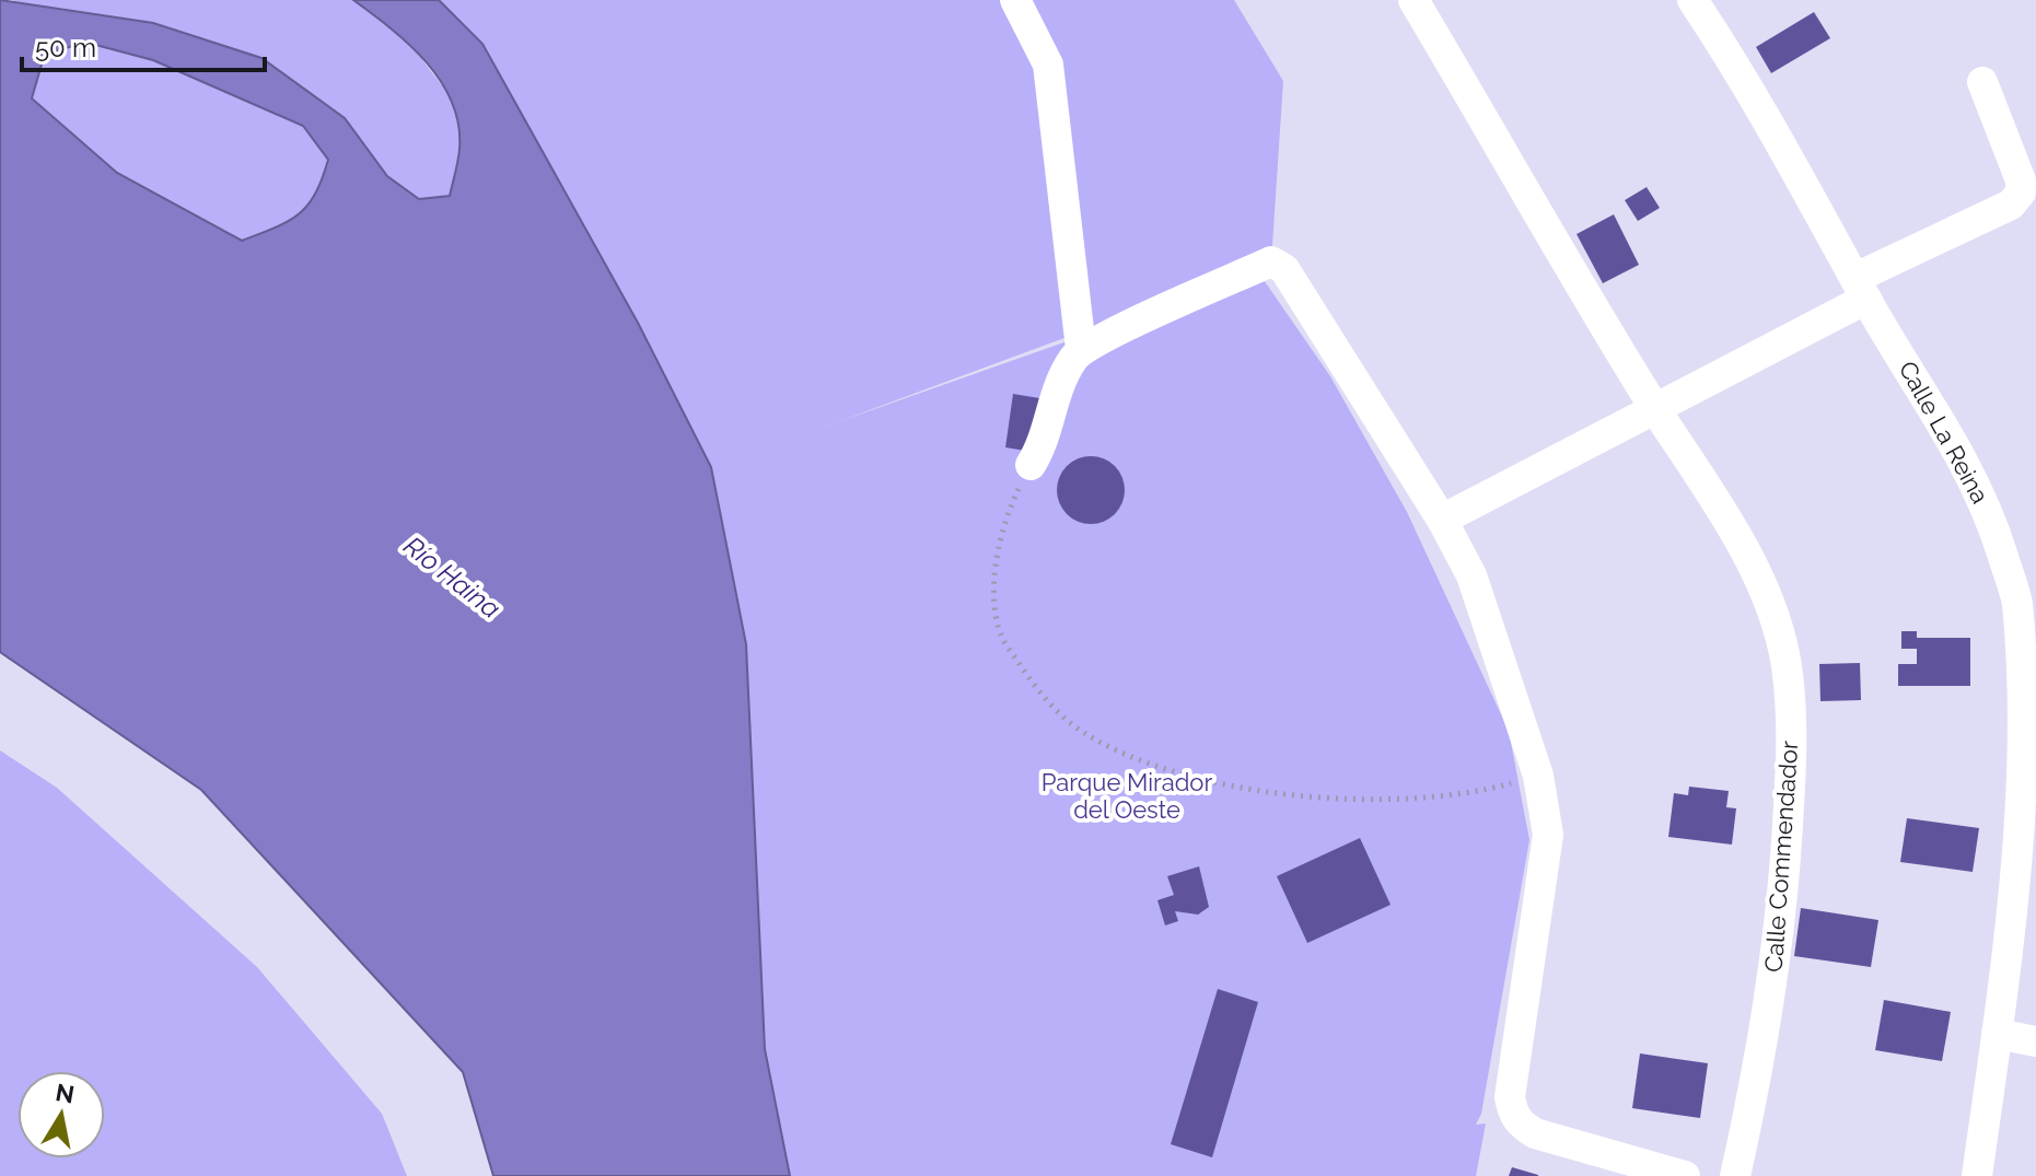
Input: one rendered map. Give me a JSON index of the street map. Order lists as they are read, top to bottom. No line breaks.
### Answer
{"streets":{"street":["Calle La Reina","Calle Commendador"]},"water":["Río Haina"],"parks":["Parque Mirador del Oeste"],"scale_bar":"50 m","north":"top"}
